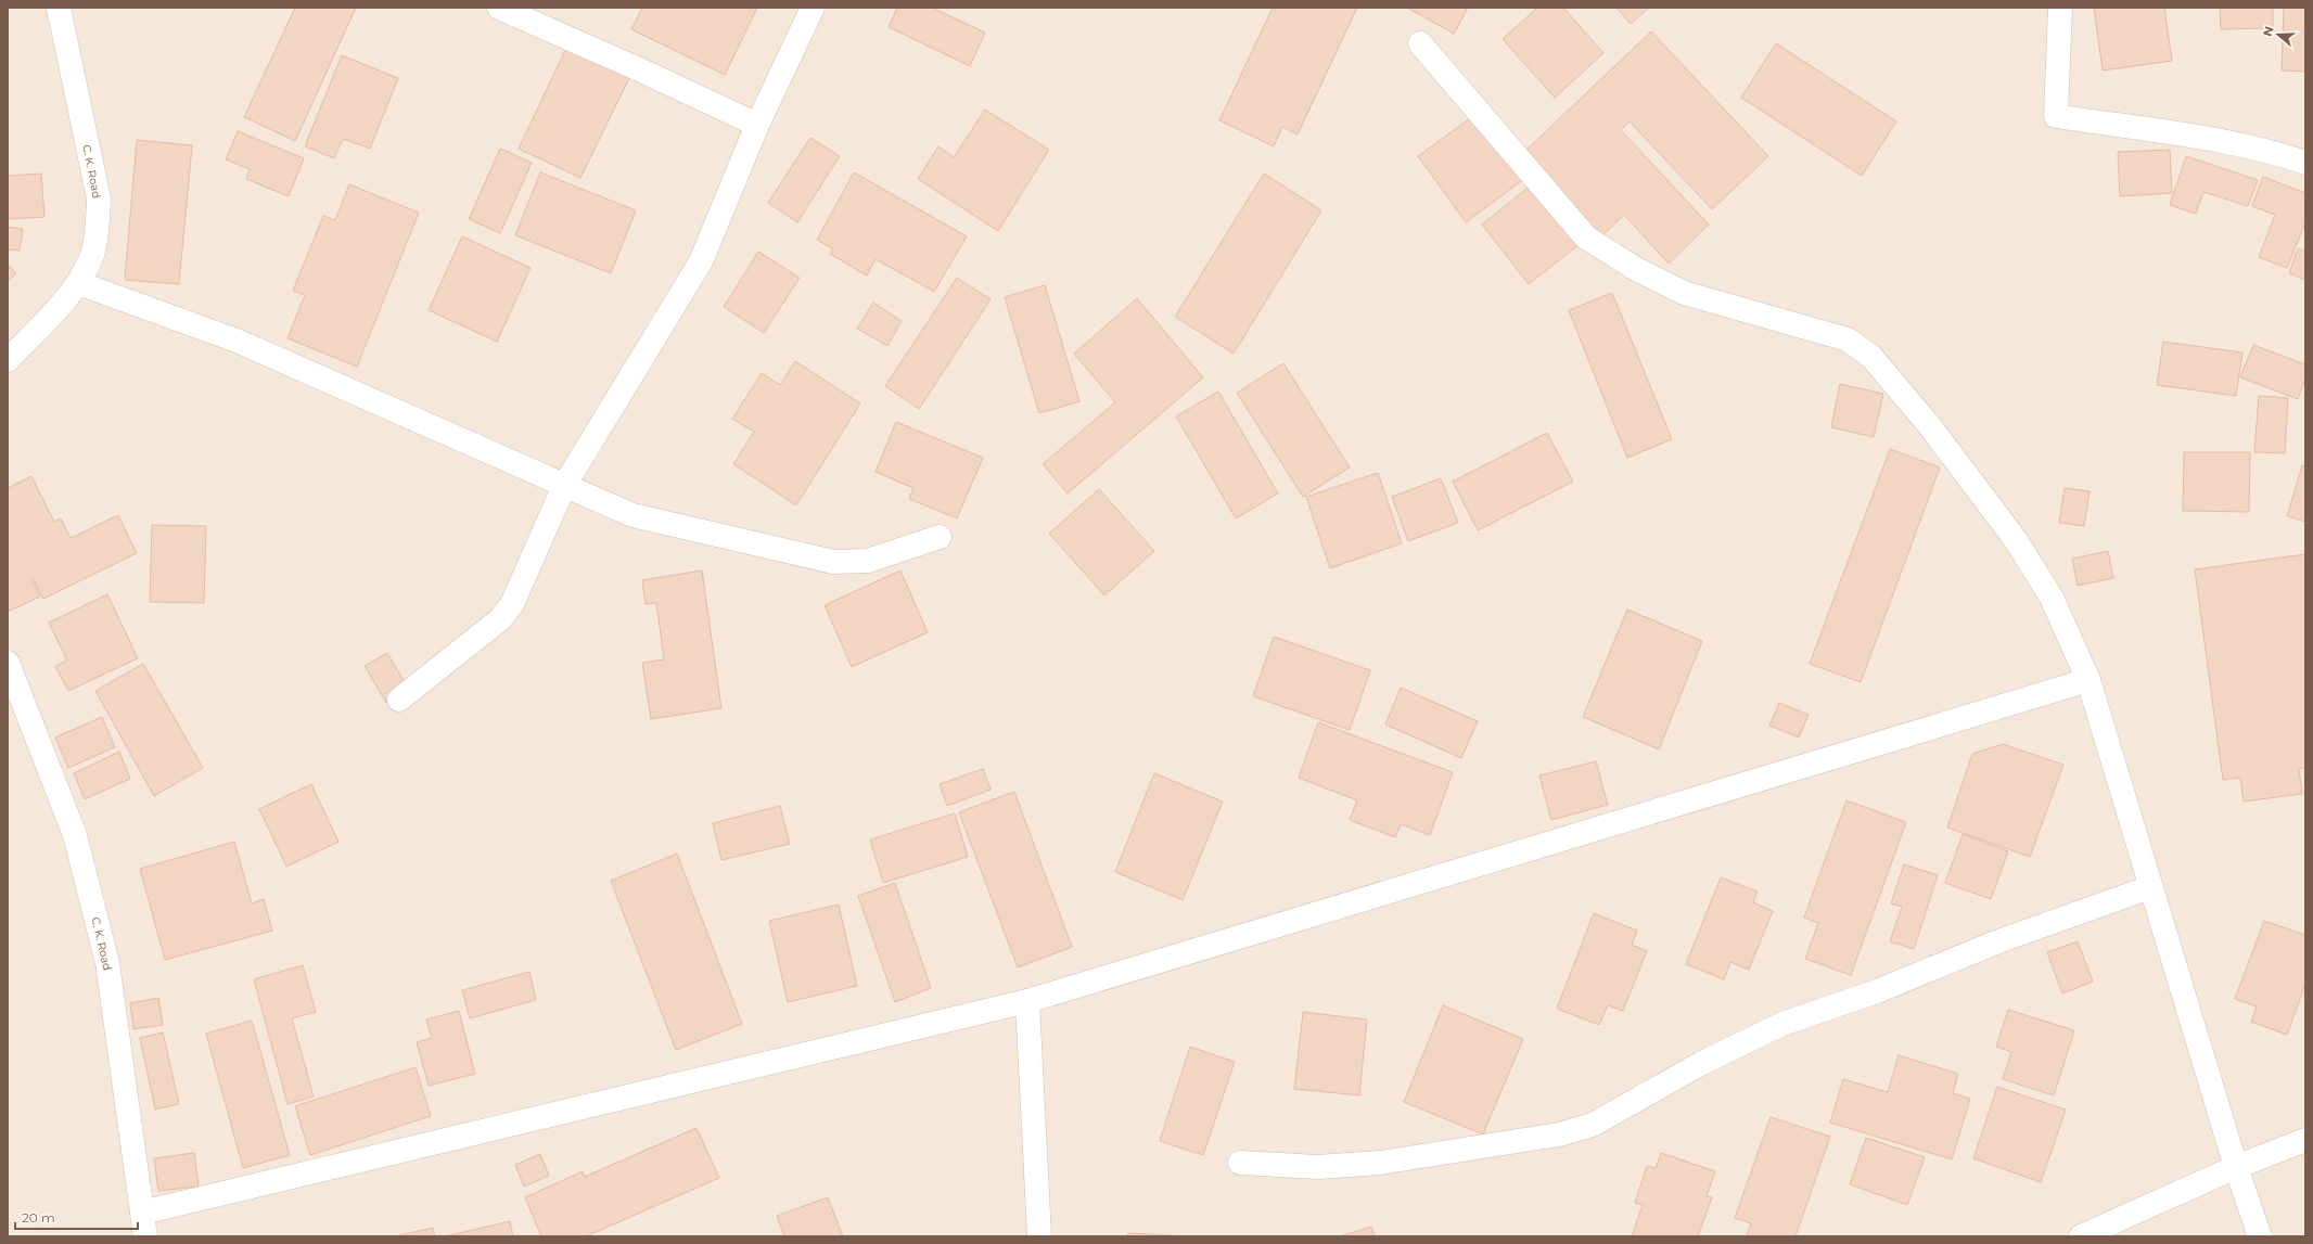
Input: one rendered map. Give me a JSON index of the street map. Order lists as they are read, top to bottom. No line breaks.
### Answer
{"streets":{"street":["C. K. Road"]},"scale_bar":"20 m","north":"left"}
